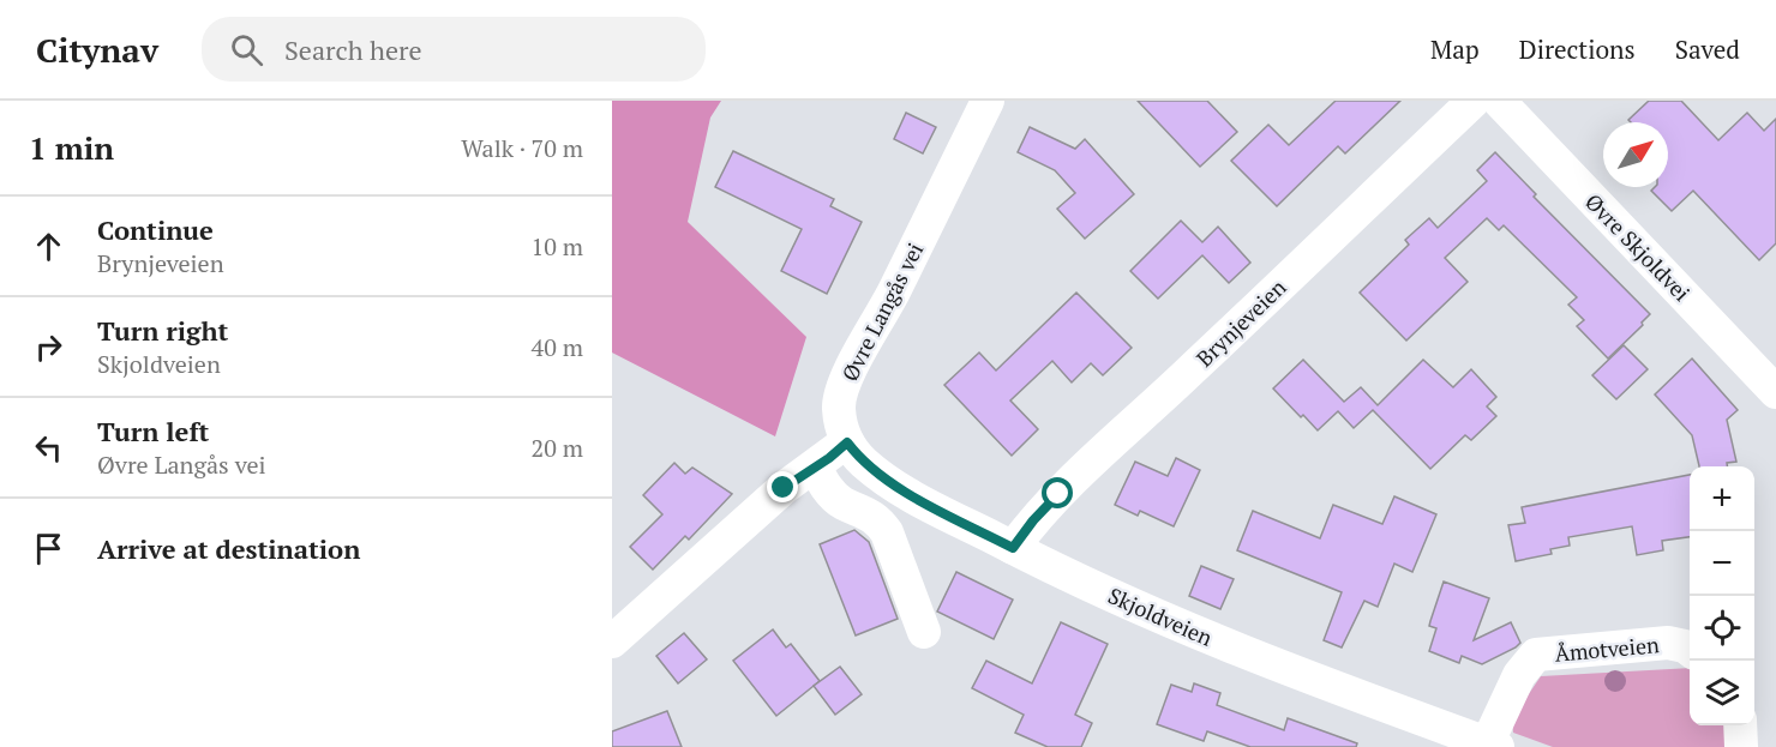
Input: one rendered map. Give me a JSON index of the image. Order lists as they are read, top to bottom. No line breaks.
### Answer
{"streets":{"street":["Øvre Skjoldvei","Øvre Langås vei","Brynjeveien","Skjoldveien","Åmotveien"]},"crossings":[["Øvre Langås vei","Skjoldveien"],["Brynjeveien","Skjoldveien"],["Skjoldveien","Åmotveien"]],"north":"top right","page":{"header":"Citynav","search":"Search here","nav":["Map","Directions","Saved"],"heading":["1 min","Walk · 70 m"],"list":[["Continue","Brynjeveien","10 m"],["Turn right","Skjoldveien","40 m"],["Turn left","Øvre Langås vei","20 m"],"Arrive at destination"],"map_buttons":["+","−"]}}
